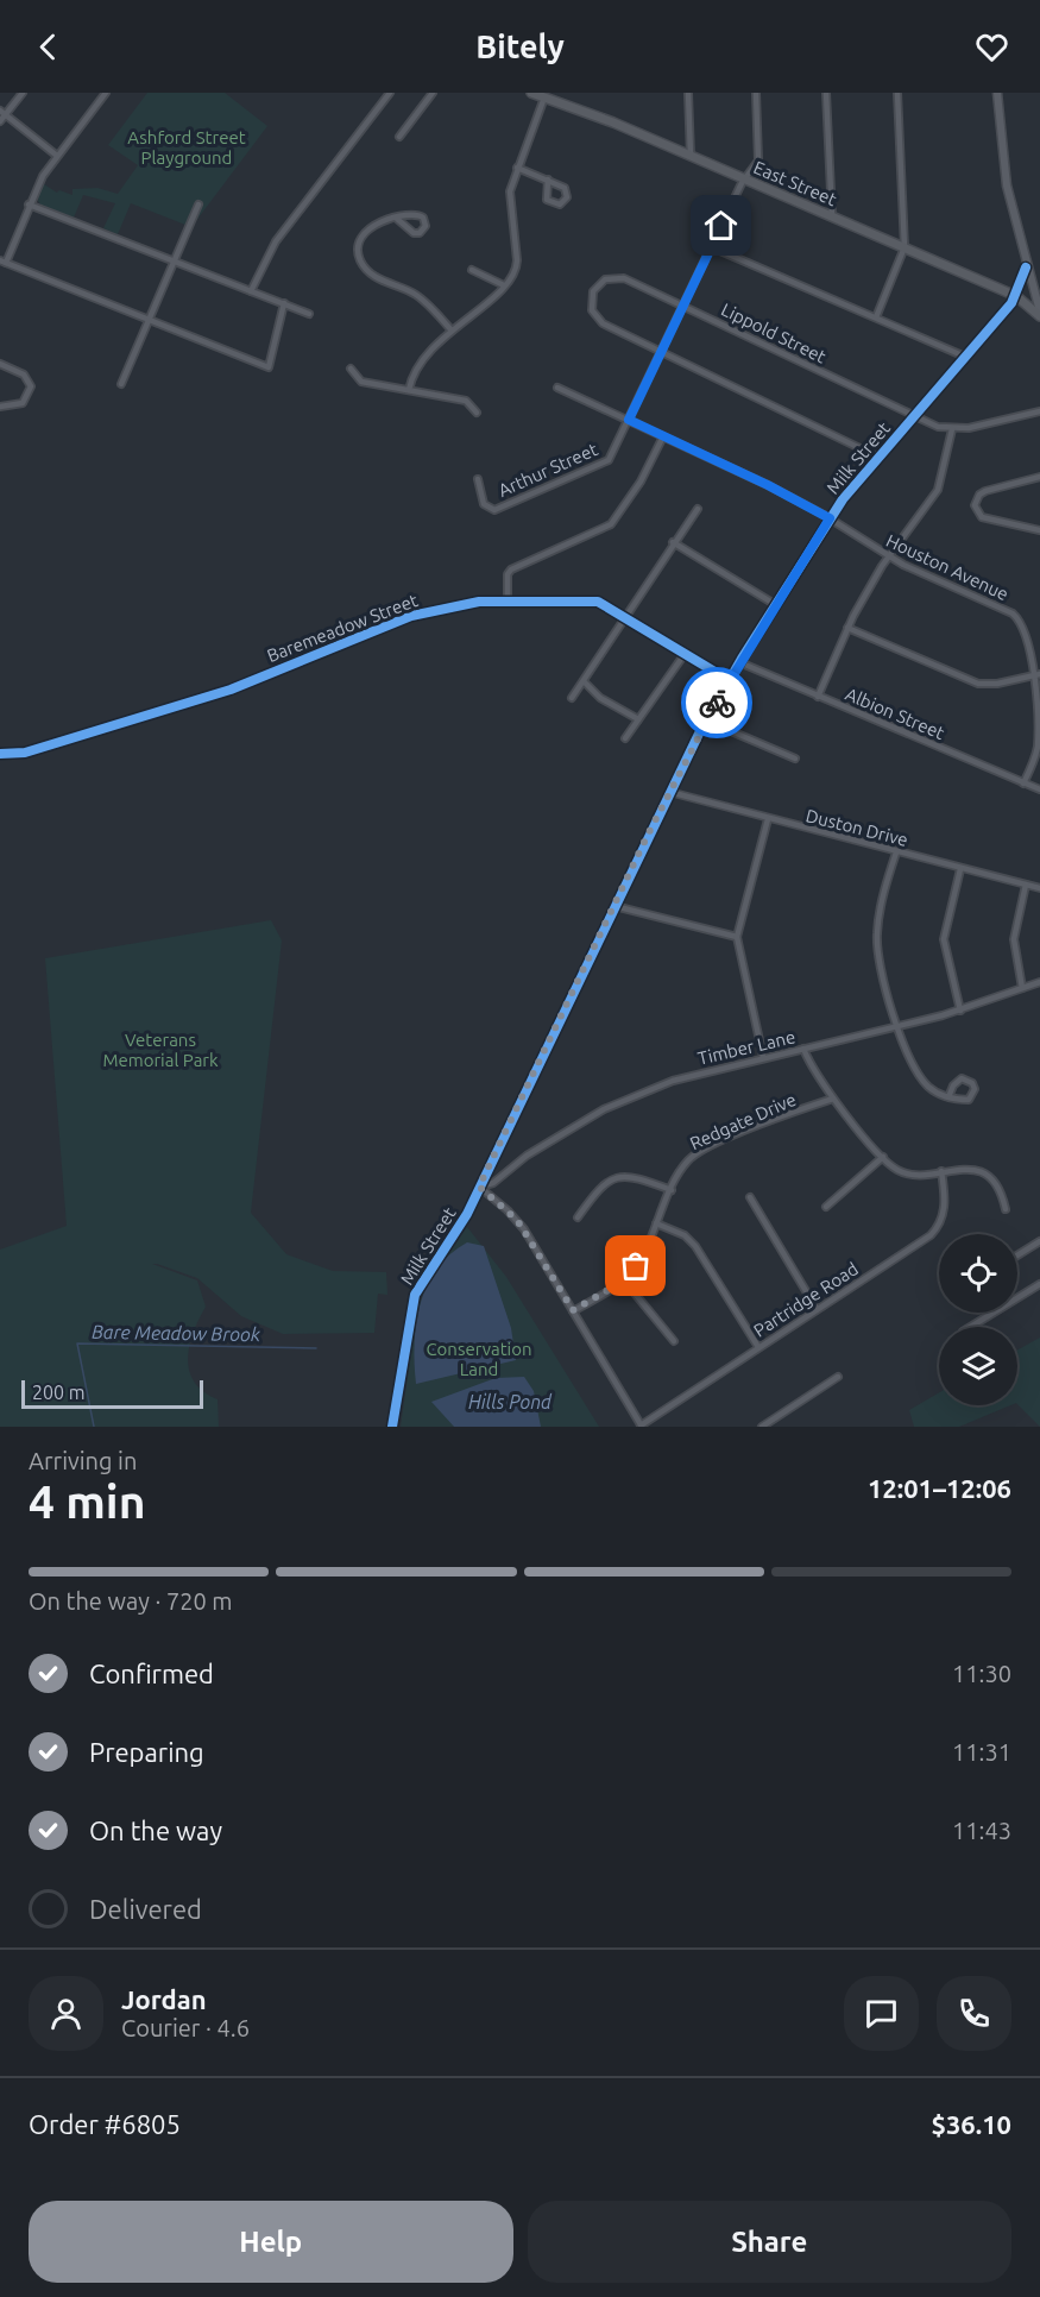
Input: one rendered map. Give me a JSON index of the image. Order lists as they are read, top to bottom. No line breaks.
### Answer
{"streets":{"main road":["East Street"],"street":["Lippold Street","Milk Street","Arthur Street","Houston Avenue","Baremeadow Street","Albion Street","Duston Drive","Timber Lane","Redgate Drive","Partridge Road"]},"crossings":[["East Street","Milk Street"],["East Street","Arthur Street"],["Lippold Street","Milk Street"],["Lippold Street","Arthur Street"],["Milk Street","Houston Avenue"],["Milk Street","Baremeadow Street"],["Milk Street","Albion Street"],["Milk Street","Duston Drive"],["Milk Street","Timber Lane"],["Arthur Street","Houston Avenue"],["Houston Avenue","Albion Street"]],"water":["Bare Meadow Brook","Hills Pond"],"parks":["Ashford Street Playground","Veterans Memorial Park","Conservation Land"],"scale_bar":"200 m","page":{"header":"Bitely","scale":"200 m","heading":["4 min","Arriving in","12:01–12:06"],"panel":["Jordan","Courier · 4.6","Order #6805","$36.10"],"bar":"On the way · 720 m","list":[["Confirmed","11:30"],["Preparing","11:31"],["On the way","11:43"],"Delivered"],"buttons":["Help","Share"]}}
